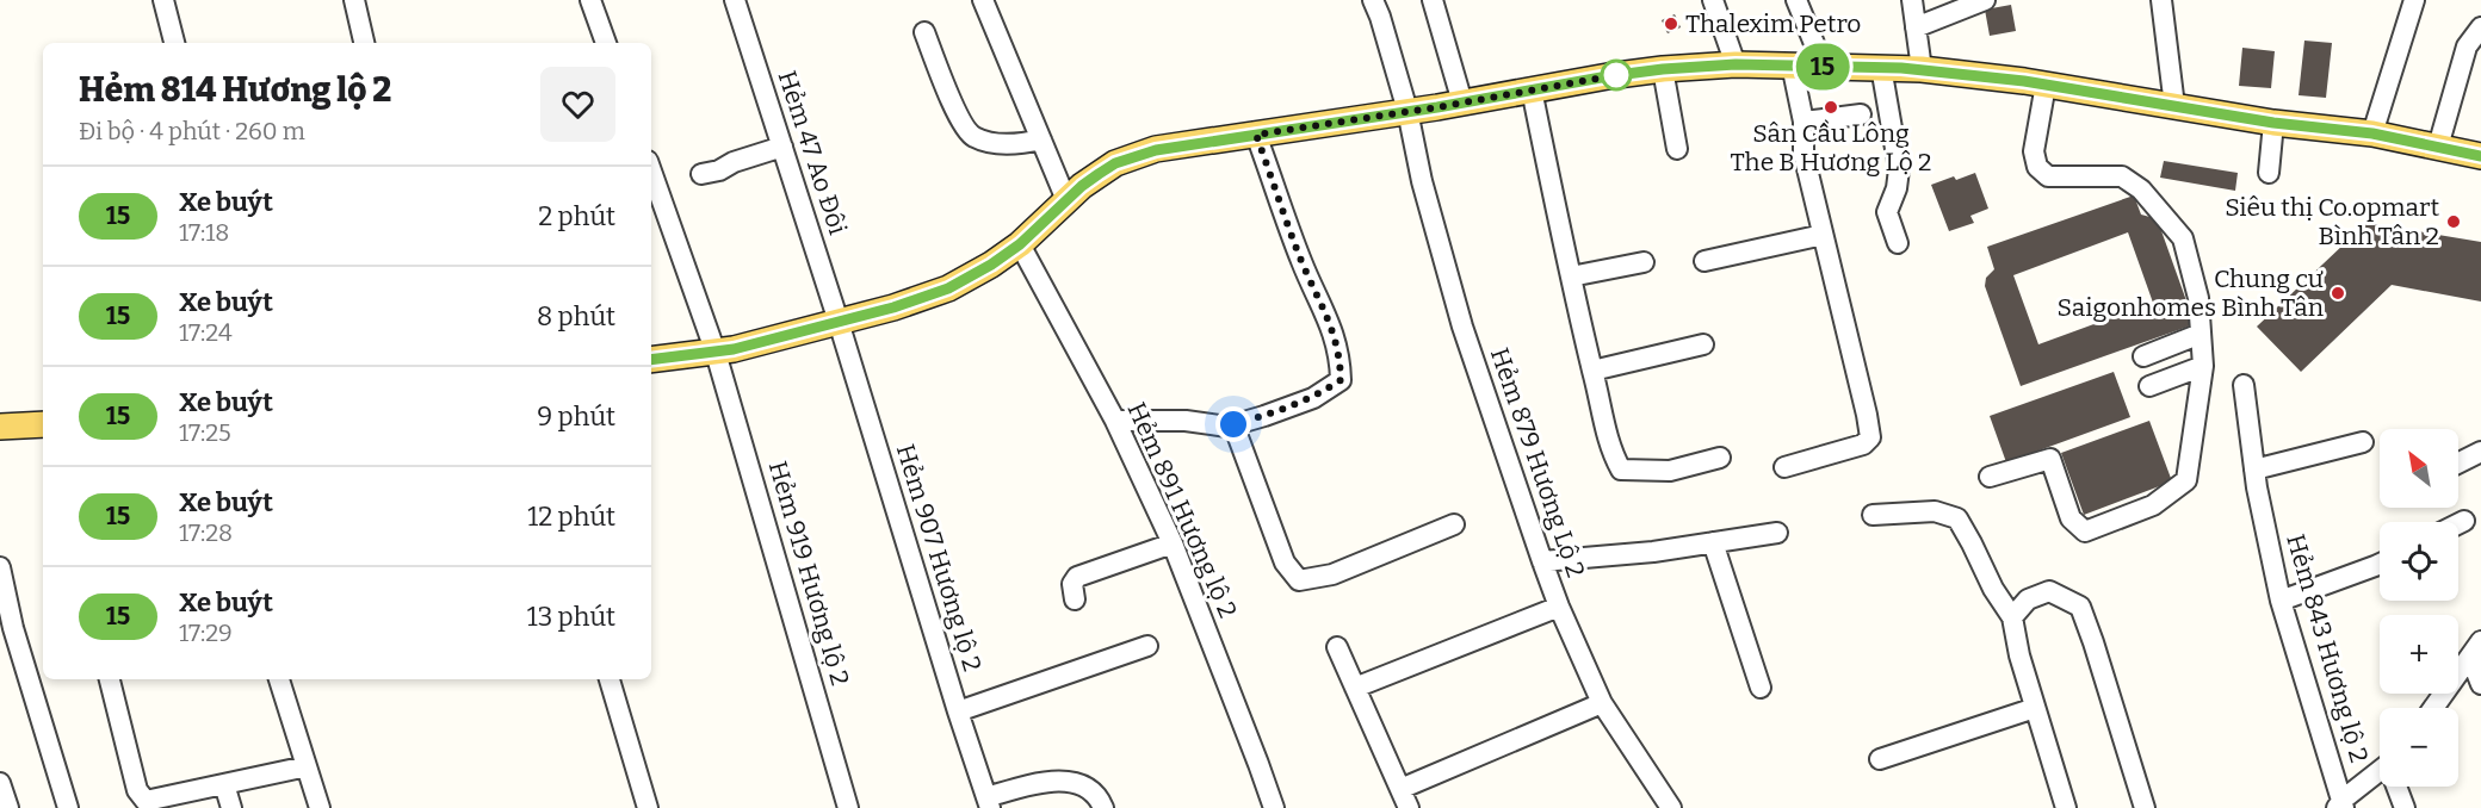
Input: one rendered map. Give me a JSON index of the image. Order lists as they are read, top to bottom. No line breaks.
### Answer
{"streets":{"street":["Hẻm 47 Ao Đôi","Hẻm 879 Hương Lộ 2","Hẻm 891 Hương lộ 2","Hẻm 907 Hương lộ 2","Hẻm 919 Hương lộ 2","Hẻm 843 Hương lộ 2"]},"crossings":[["Hẻm 47 Ao Đôi","Hẻm 907 Hương lộ 2"]],"places":["Thalexim Petro","Sân Cầu Lông The B Hương Lộ 2","Siêu thị Co.opmart Bình Tân 2","Chung cư Saigonhomes Bình Tân"],"lines":["bus line 15"],"north":"top left","page":{"on_map":"15","heading":["Hẻm 814 Hương lộ 2","Đi bộ · 4 phút · 260 m"],"list":[{"mark":"15","name":"Xe buýt","note":"17:18","value":"2 phút"},{"mark":"15","name":"Xe buýt","note":"17:24","value":"8 phút"},{"mark":"15","name":"Xe buýt","note":"17:25","value":"9 phút"},{"mark":"15","name":"Xe buýt","note":"17:28","value":"12 phút"},{"mark":"15","name":"Xe buýt","note":"17:29","value":"13 phút"}],"map_buttons":["+","−"]}}
